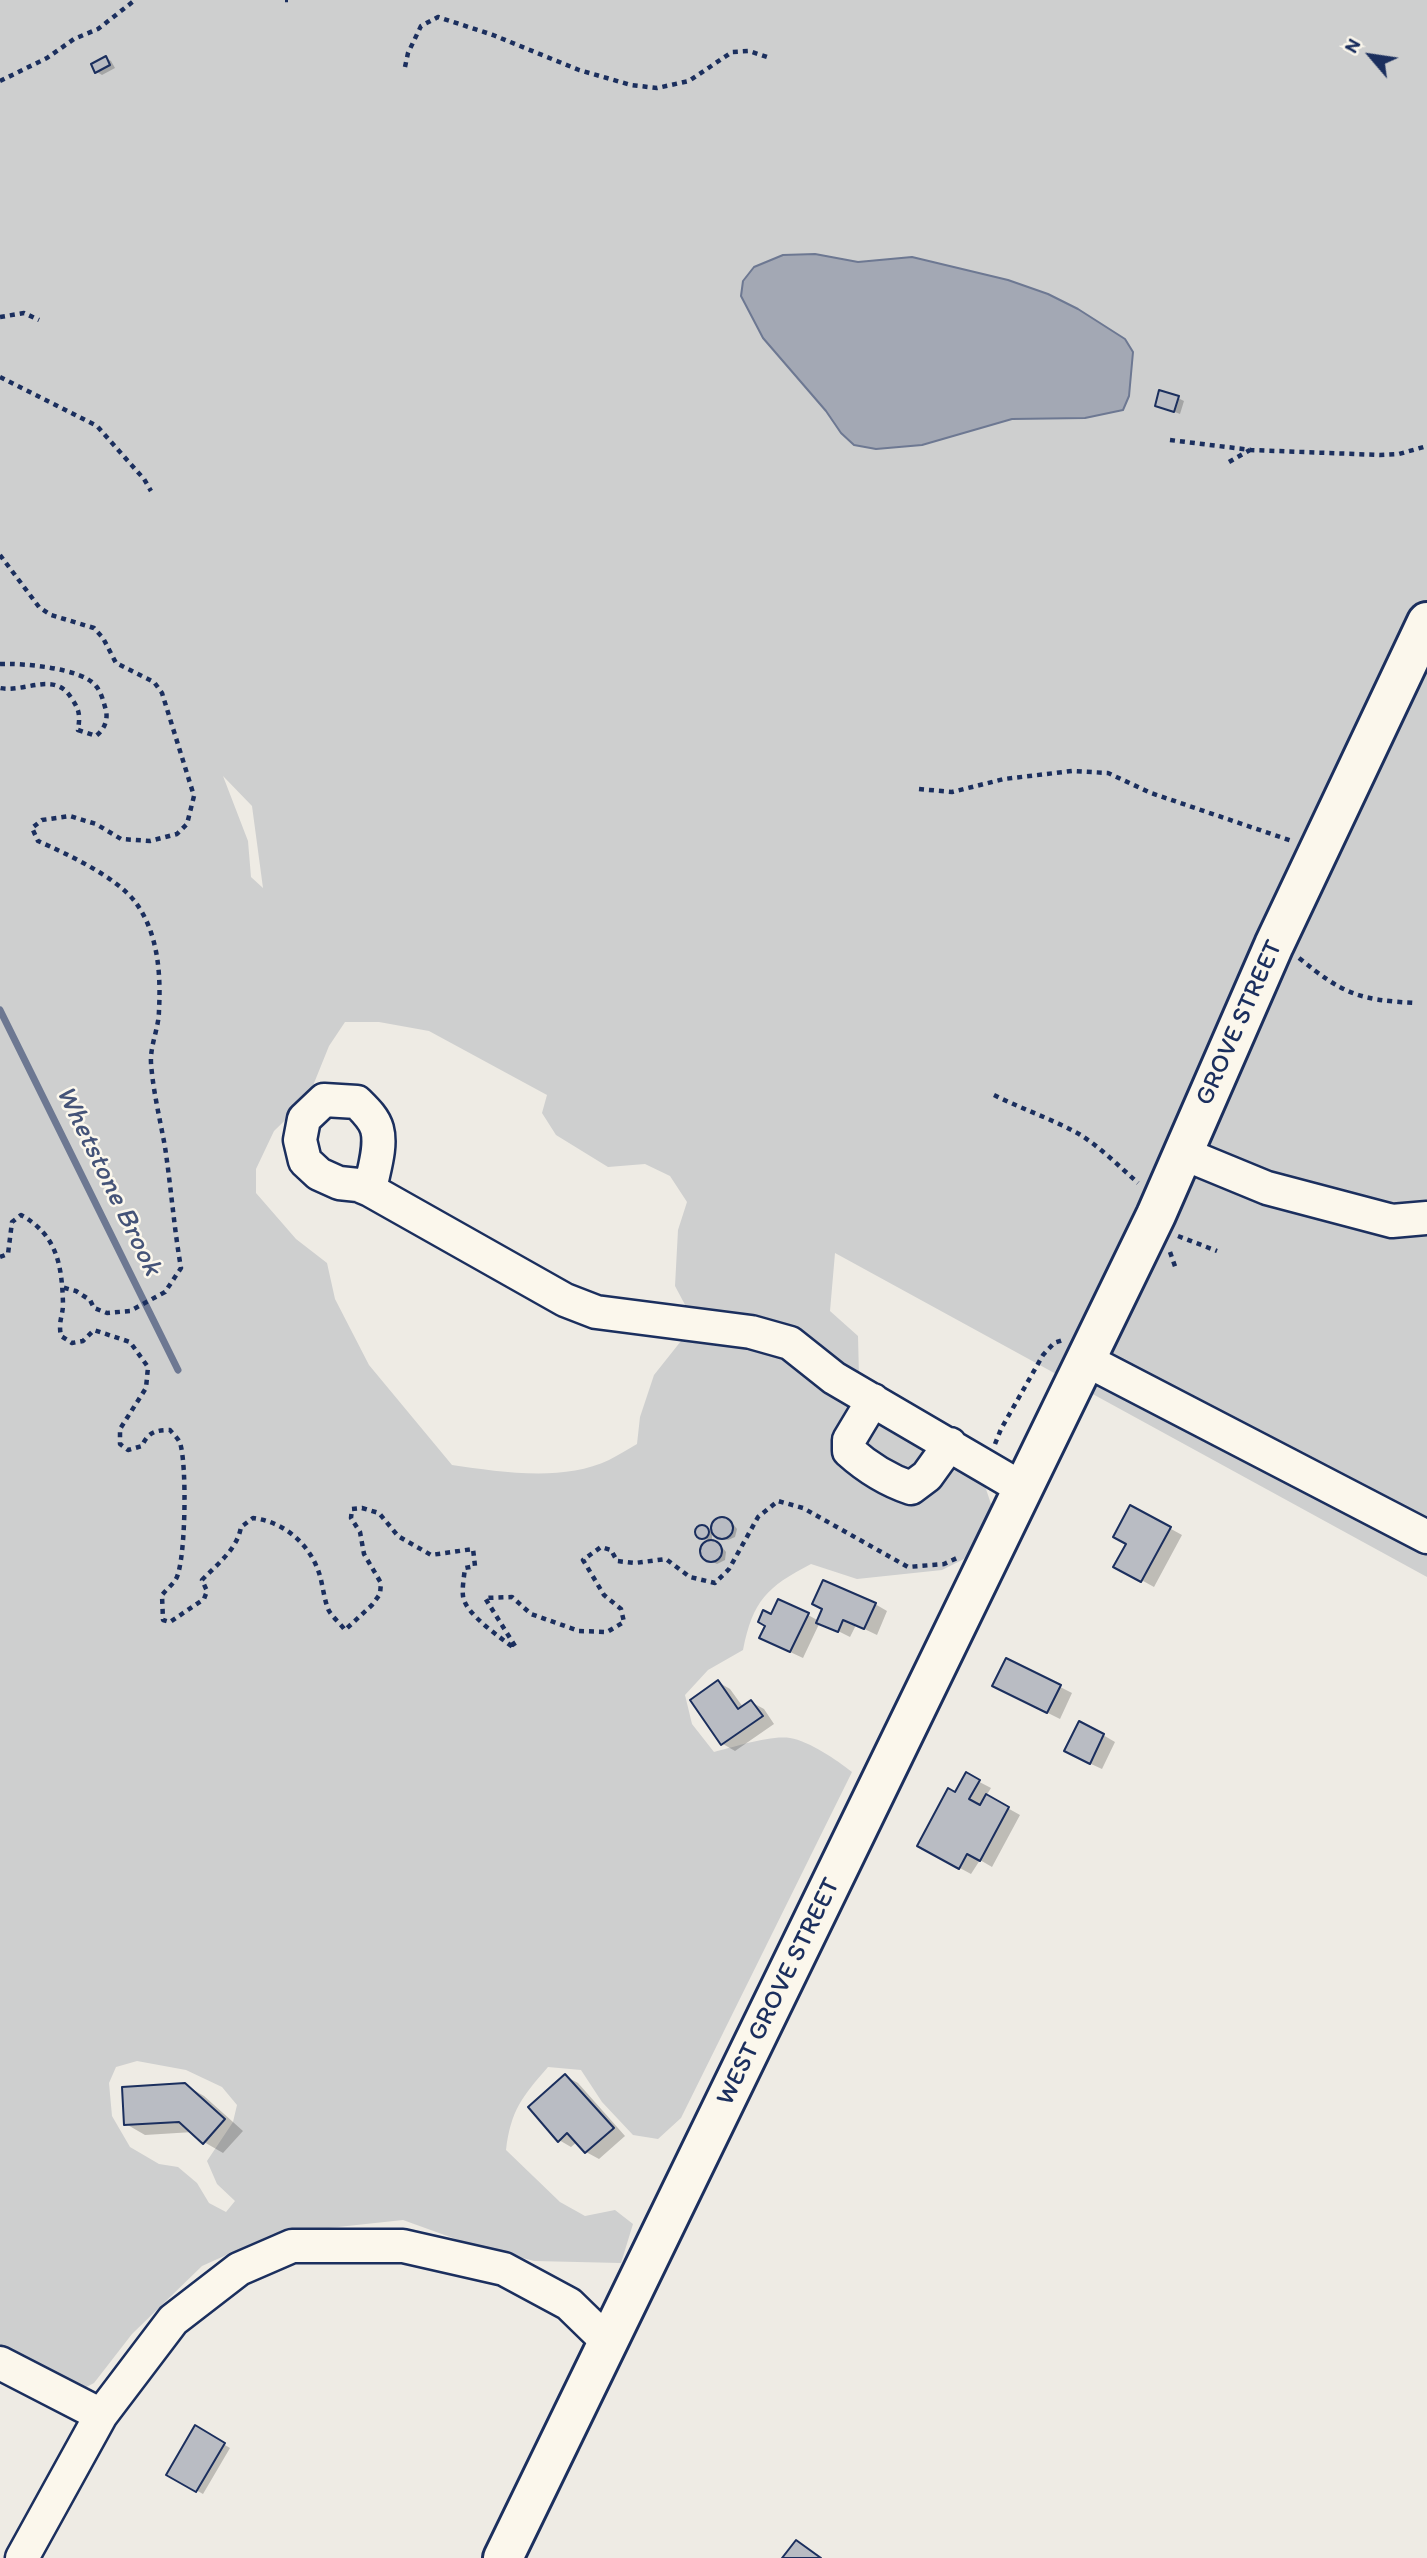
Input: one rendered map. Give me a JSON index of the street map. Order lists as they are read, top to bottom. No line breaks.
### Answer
{"streets":{"main road":["GROVE STREET","WEST GROVE STREET"]},"crossings":[["GROVE STREET","WEST GROVE STREET"]],"water":["Whetstone Brook"],"north":"top left"}
